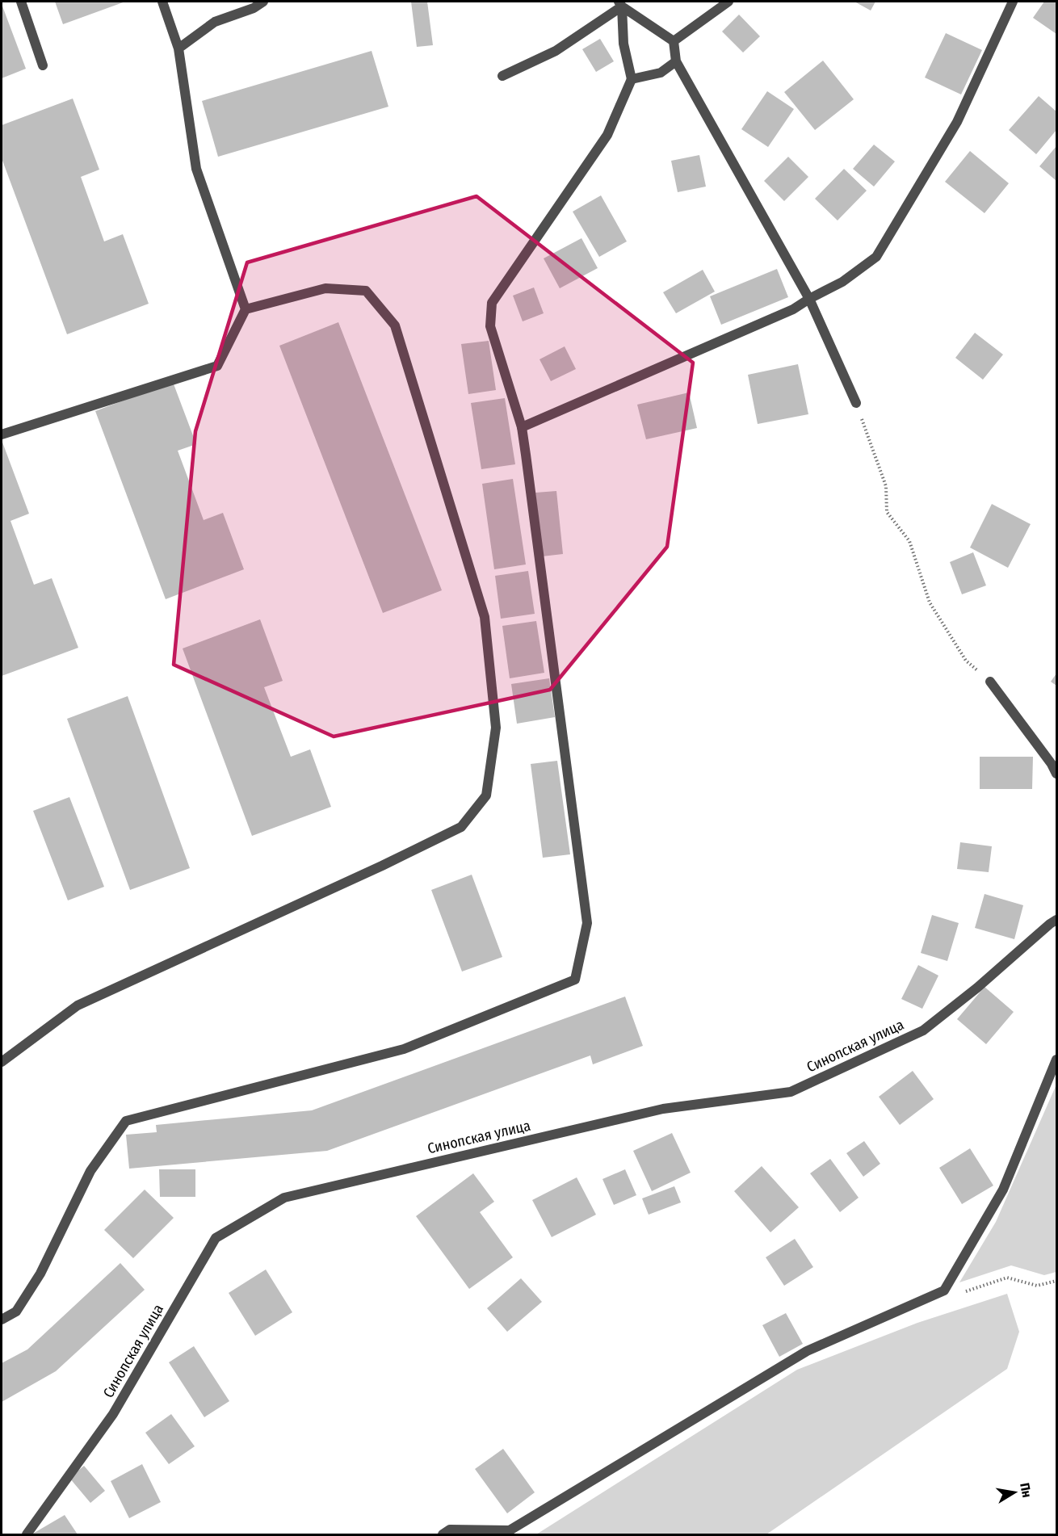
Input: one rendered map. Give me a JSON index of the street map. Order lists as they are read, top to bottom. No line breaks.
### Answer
{"streets":{"street":["Синопская улица"]},"north":"right"}
